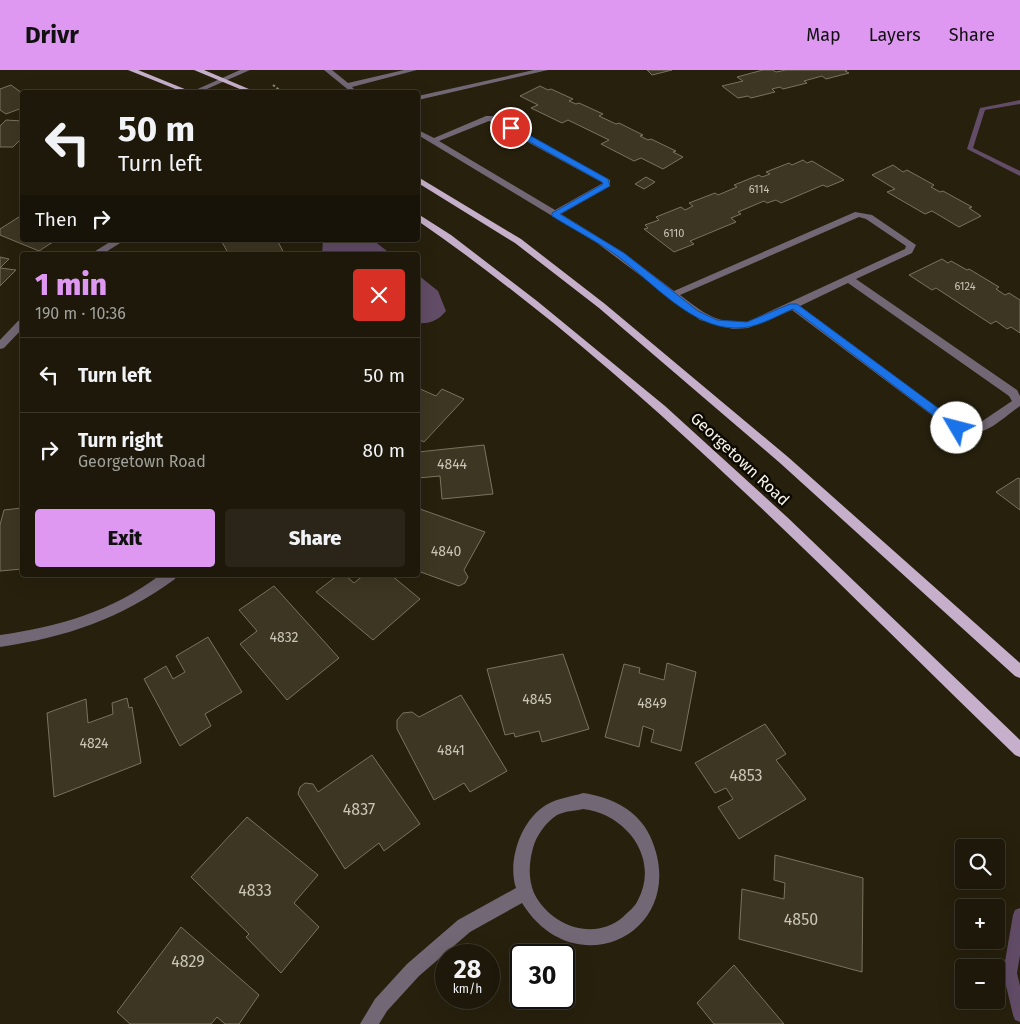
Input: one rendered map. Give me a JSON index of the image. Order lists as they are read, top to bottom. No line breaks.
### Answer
{"streets":{"main road":["Georgetown Road"]},"house_numbers":["6114","6110","6124","4844","4840","4832","4845","4849","4824","4841","4853","4837","4833","4850","4829"],"page":{"header":"Drivr","nav":["Map","Layers","Share"],"turn":["50 m","Turn left"],"then":"Then","heading":["1 min","190 m · 10:36"],"list":[{"name":"Turn left","value":"50 m"},{"name":"Turn right","note":"Georgetown Road","value":"80 m"}],"buttons":["Exit","Share"],"map_buttons":["+","−"],"speed":"28 km/h","limit":"30"}}
